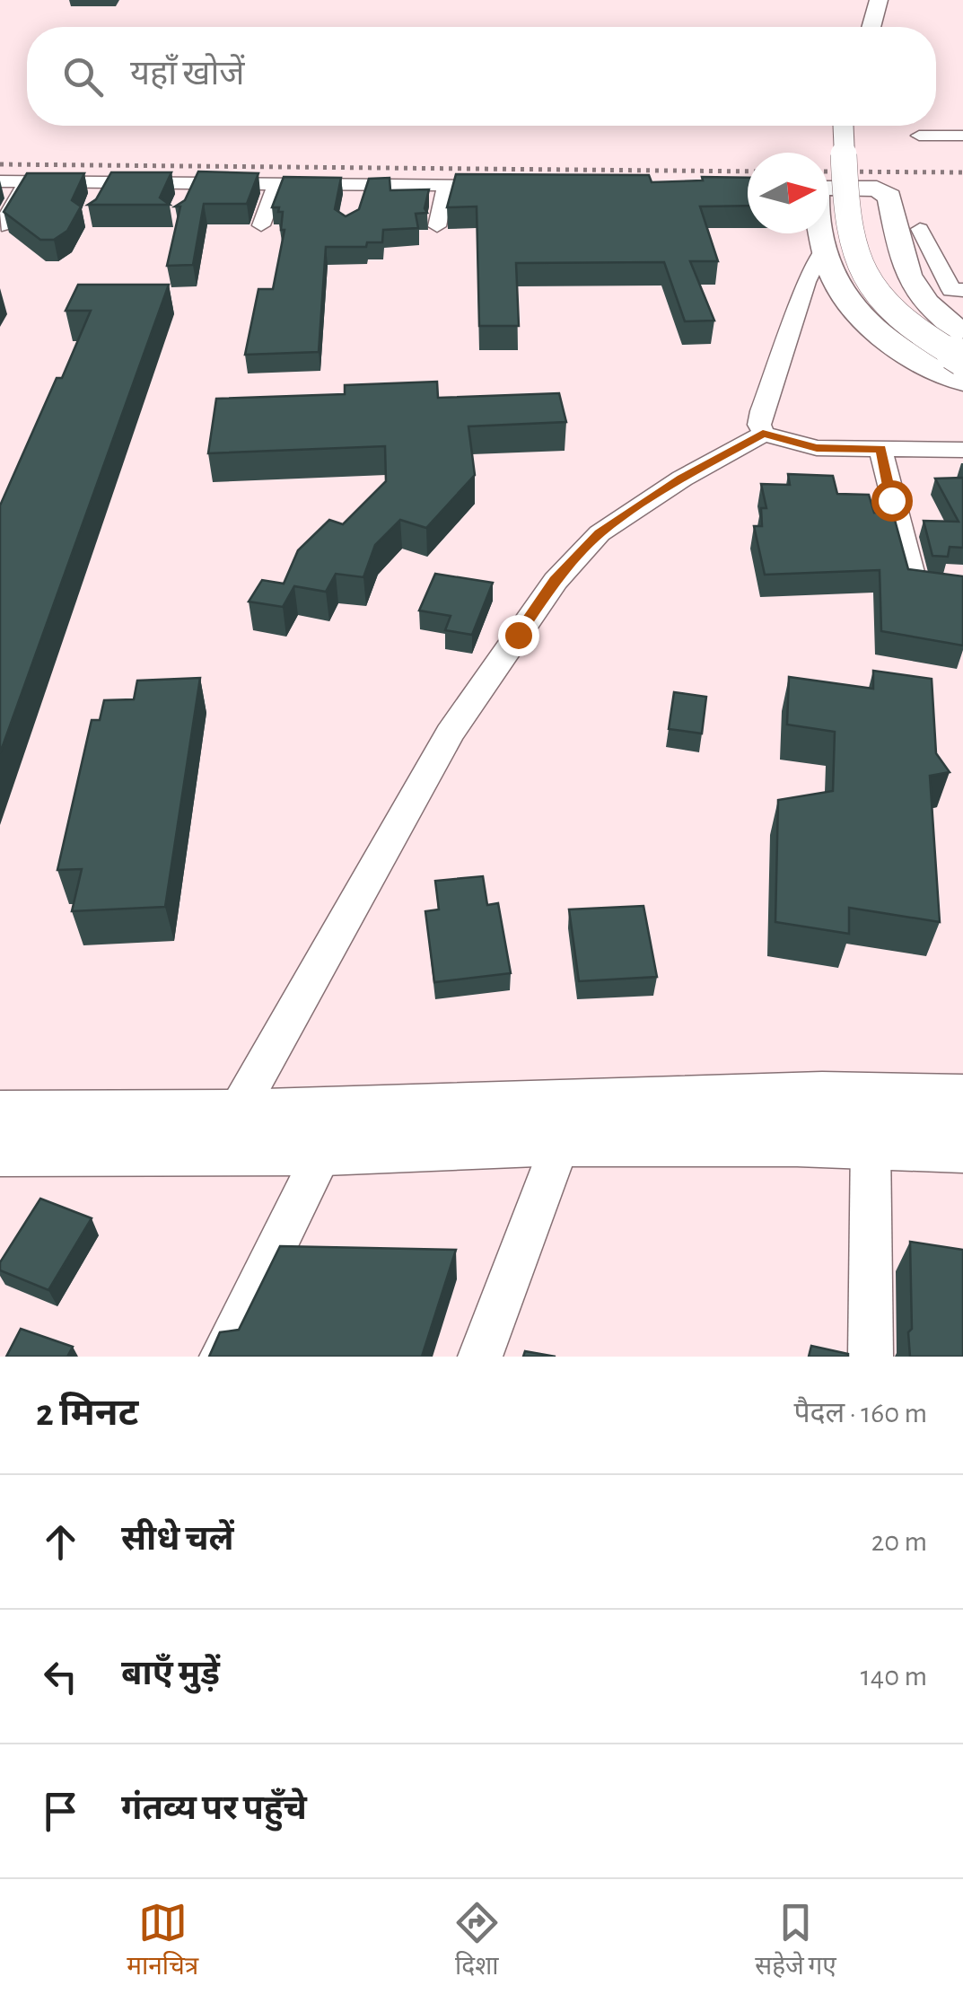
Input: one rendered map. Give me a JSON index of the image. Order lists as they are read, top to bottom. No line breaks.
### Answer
{"north":"right","page":{"search":"यहाँ खोजें","heading":["2 मिनट","पैदल · 160 m"],"list":[["सीधे चलें","20 m"],["बाएँ मुड़ें","140 m"],"गंतव्य पर पहुँचे"],"nav":["मानचित्र","दिशा","सहेजे गए"]}}
